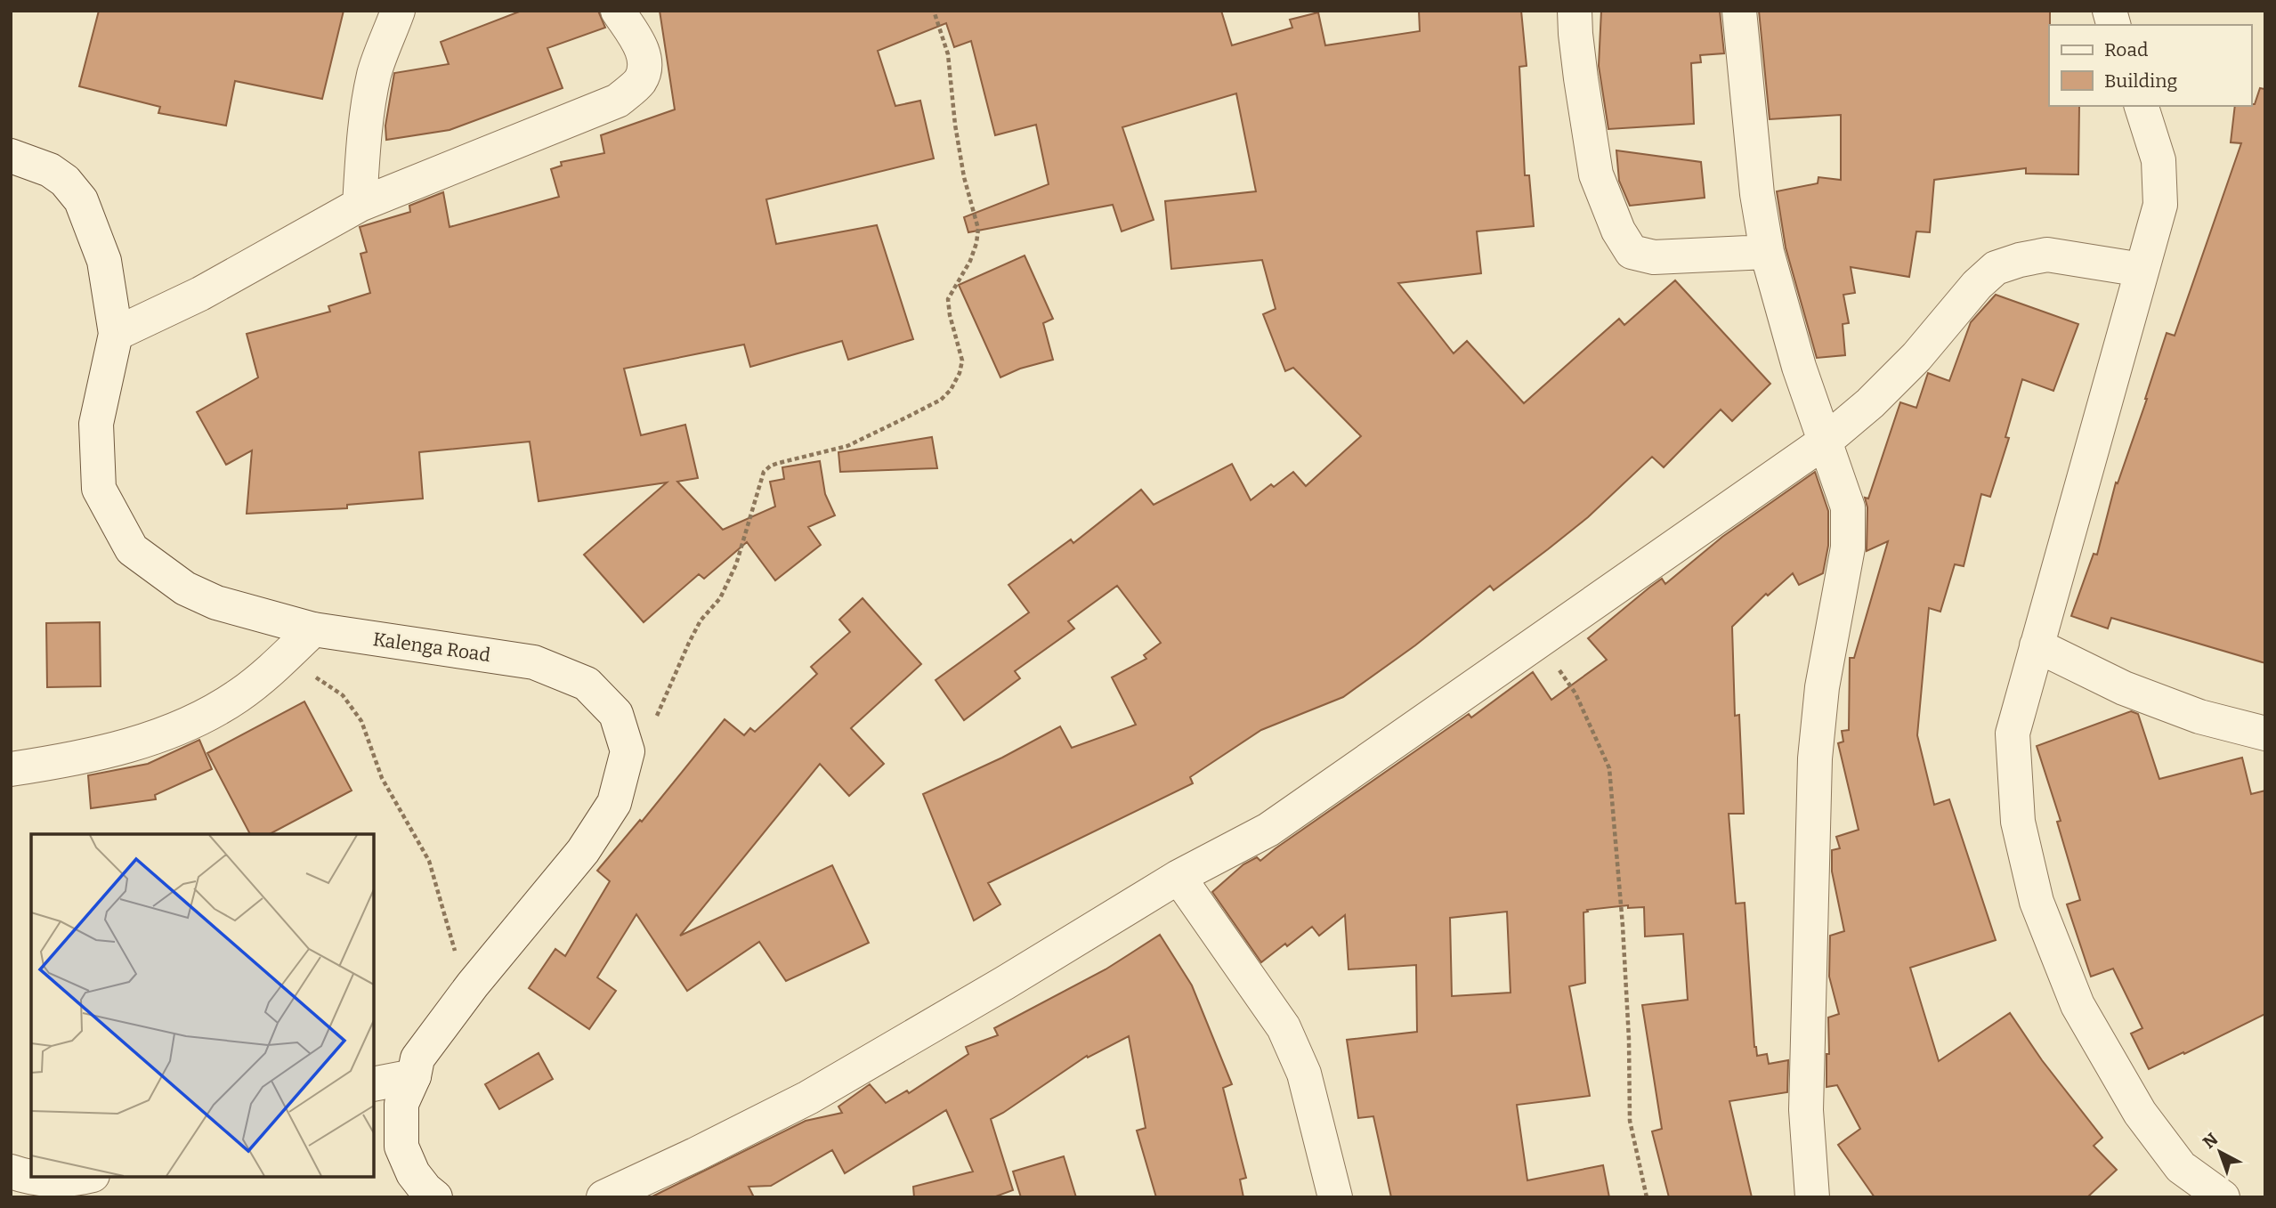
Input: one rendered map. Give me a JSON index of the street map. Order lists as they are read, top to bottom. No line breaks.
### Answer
{"streets":{"street":["Kalenga Road"]},"legend":["Road","Building"],"north":"top left"}
